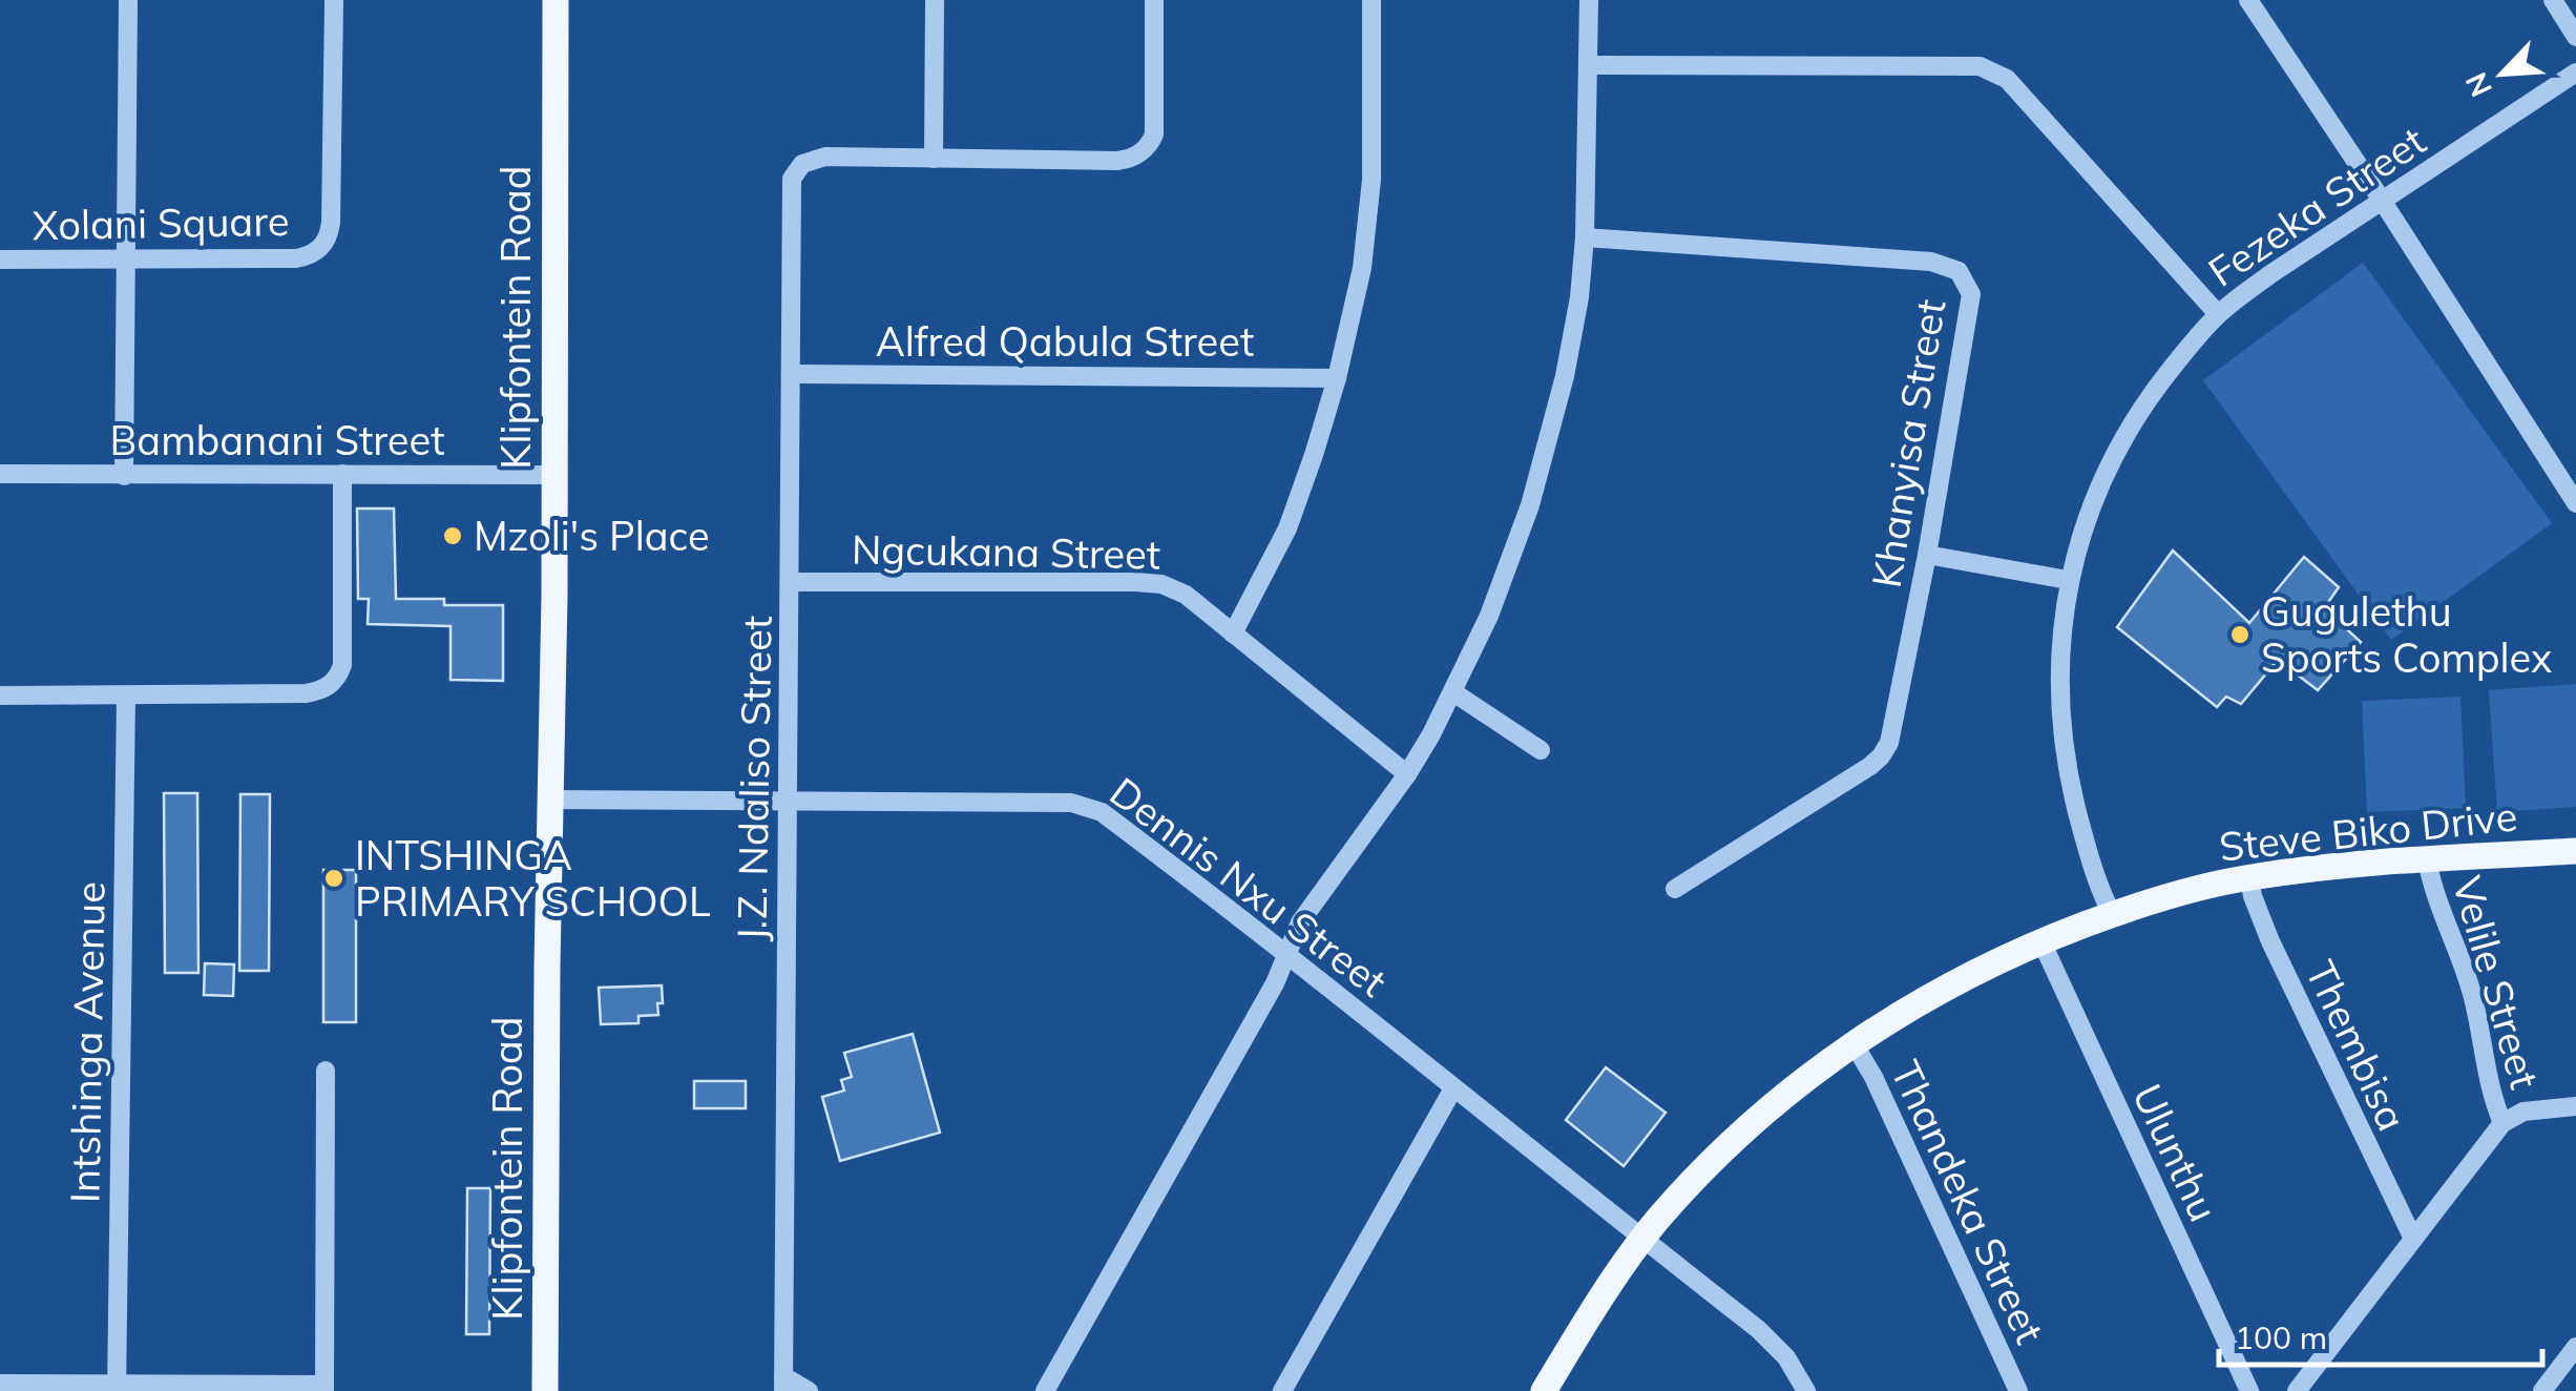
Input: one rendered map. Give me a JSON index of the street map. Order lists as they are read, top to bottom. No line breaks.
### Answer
{"streets":{"main road":["Klipfontein Road","Steve Biko Drive"],"street":["Fezeka Street","Xolani Square","Alfred Qabula Street","Bambanani Street","Khanyisa Street","Ngcukana Street","J.Z. Ndaliso Street","Dennis Nxu Street","Velile Street","Intshinga Avenue","Thembisa","Ulunthu","Thandeka Street"]},"crossings":[["Fezeka Street","Steve Biko Drive"],["Klipfontein Road","Bambanani Street"],["Klipfontein Road","Dennis Nxu Street"],["Alfred Qabula Street","J.Z. Ndaliso Street"],["Ngcukana Street","J.Z. Ndaliso Street"],["J.Z. Ndaliso Street","Dennis Nxu Street"],["Steve Biko Drive","Dennis Nxu Street"],["Steve Biko Drive","Velile Street"],["Steve Biko Drive","Thembisa"],["Steve Biko Drive","Ulunthu"],["Steve Biko Drive","Thandeka Street"]],"places":["Mzoli's Place","Gugulethu Sports Complex","INTSHINGA PRIMARY SCHOOL"],"scale_bar":"100 m","north":"bottom left"}
